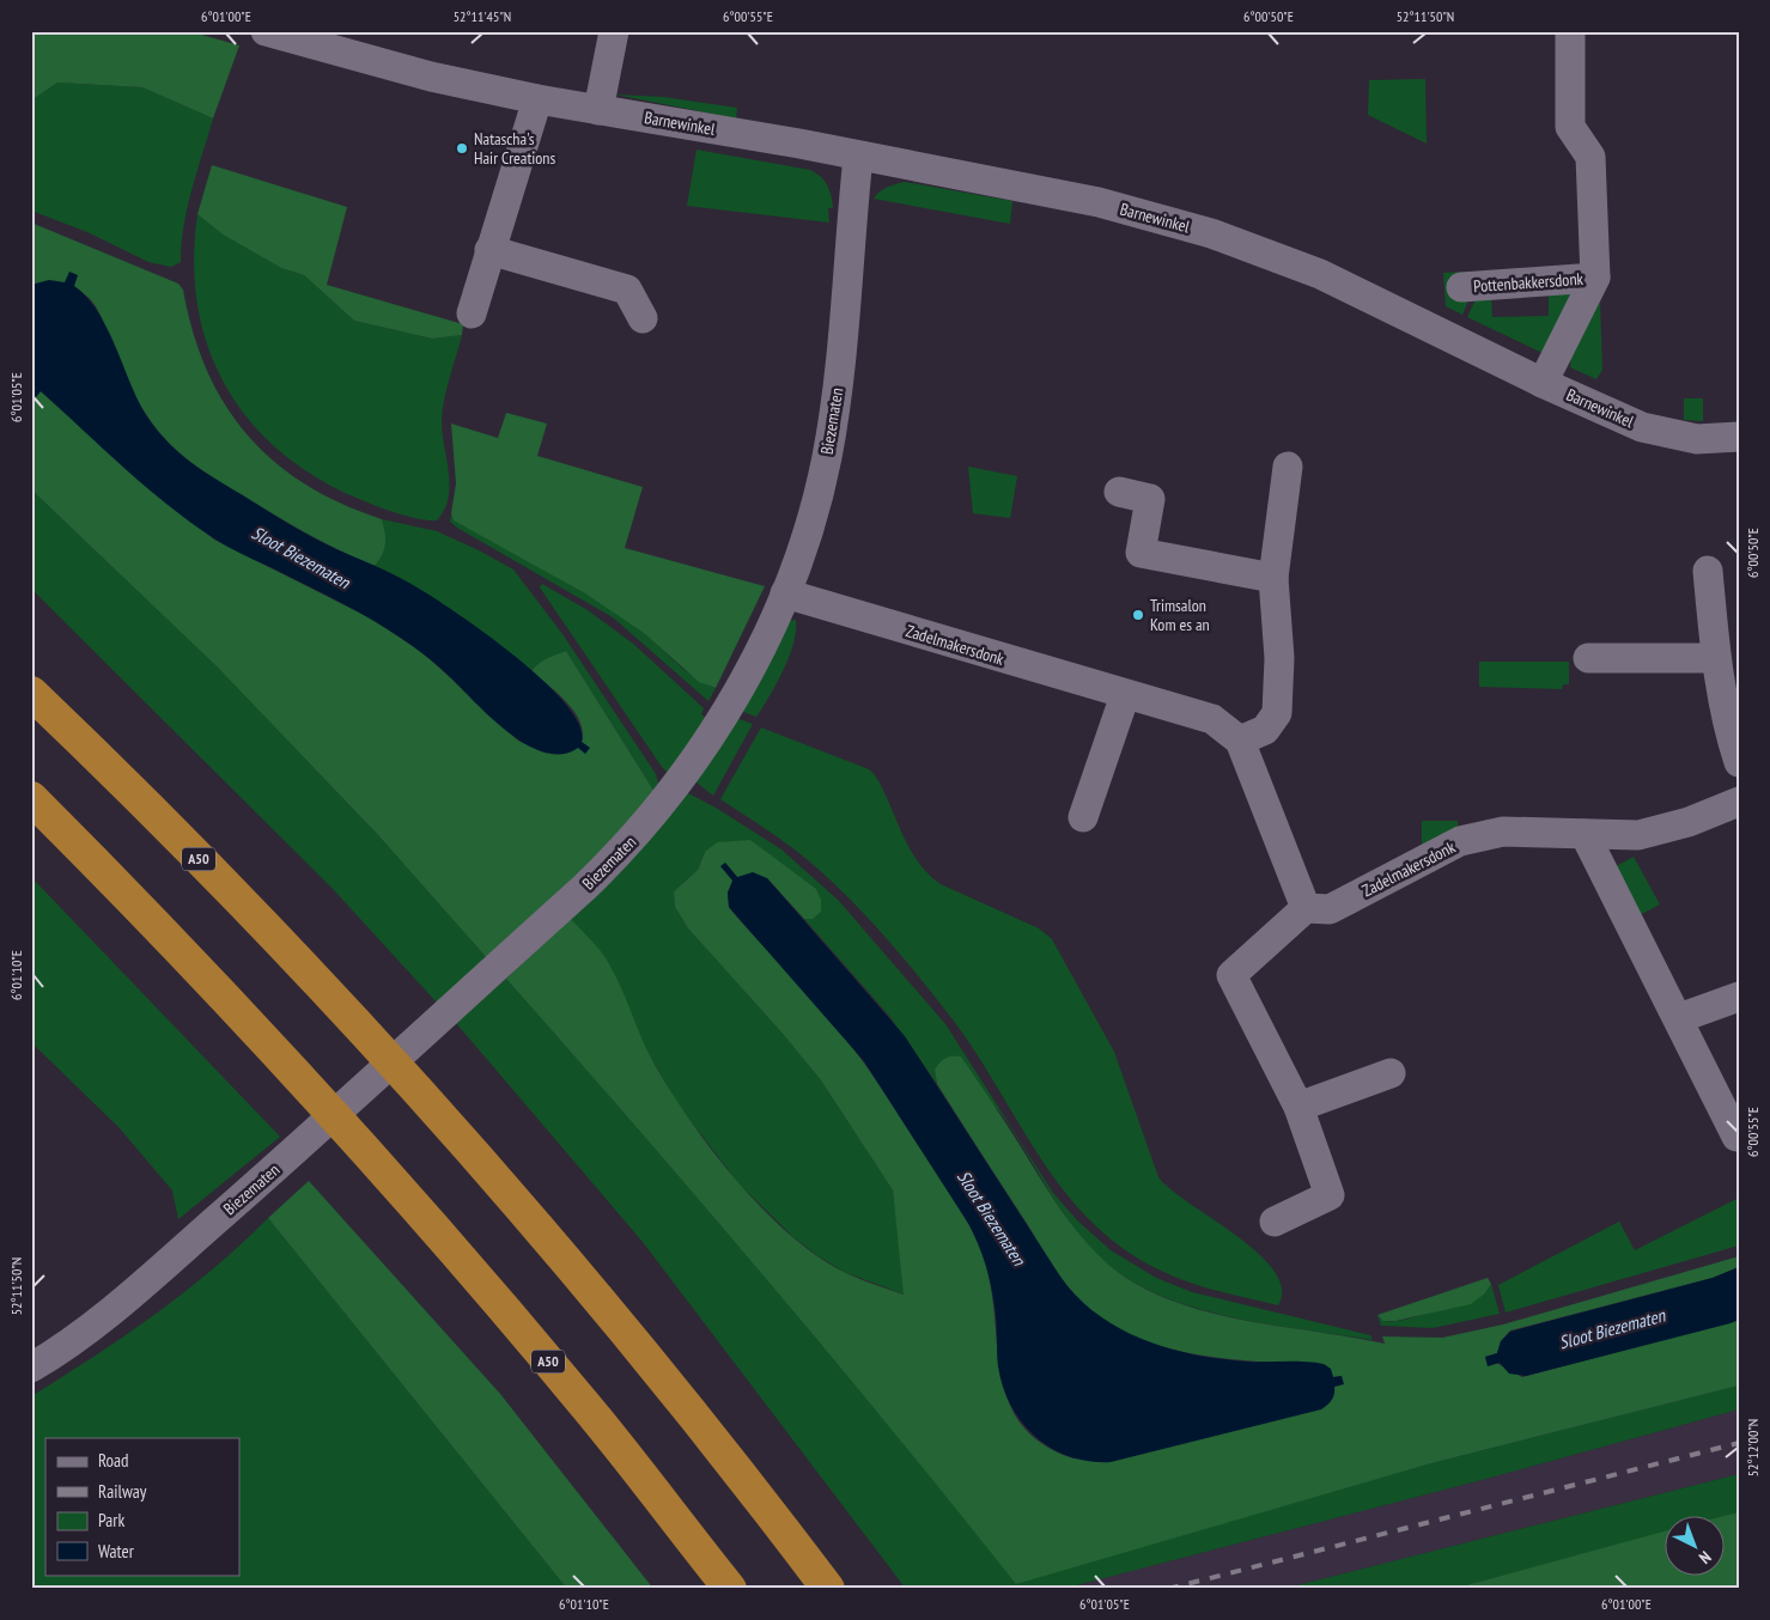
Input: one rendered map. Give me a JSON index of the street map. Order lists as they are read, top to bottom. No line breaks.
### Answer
{"streets":{"highway":["A50"],"street":["Barnewinkel","Pottenbakkersdonk","Biezematen","Zadelmakersdonk"]},"crossings":[["Barnewinkel","Pottenbakkersdonk"],["Barnewinkel","Biezematen"],["Biezematen","Zadelmakersdonk"]],"water":["Sloot Biezematen"],"places":["Natascha's Hair Creations","Trimsalon Kom es an"],"legend":["Road","Railway","Park","Water"],"north":"bottom right","coordinates":["6°01'00\"E","52°11'45\"N","6°00'55\"E","6°00'50\"E","52°11'50\"N","6°01'05\"E","6°01'10\"E","52°12'00\"N"]}
